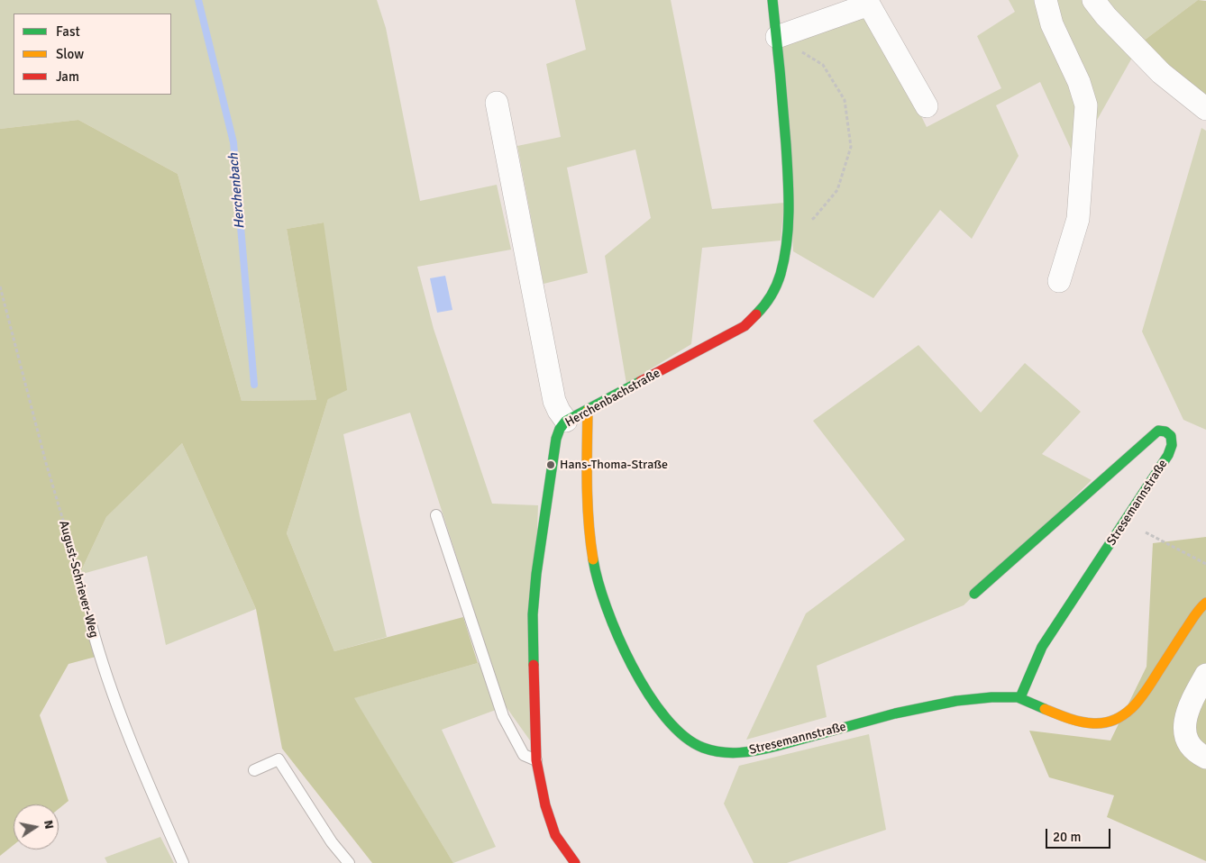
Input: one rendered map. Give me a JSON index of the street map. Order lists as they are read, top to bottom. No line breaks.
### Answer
{"streets":{"street":["Herchenbachstraße","Stresemannstraße"],"lane":["August-Schriever-Weg"]},"crossings":[["Herchenbachstraße","Stresemannstraße"]],"water":["Herchenbach"],"places":["Hans-Thoma-Straße"],"legend":["Fast","Slow","Jam"],"scale_bar":"20 m","north":"right"}
